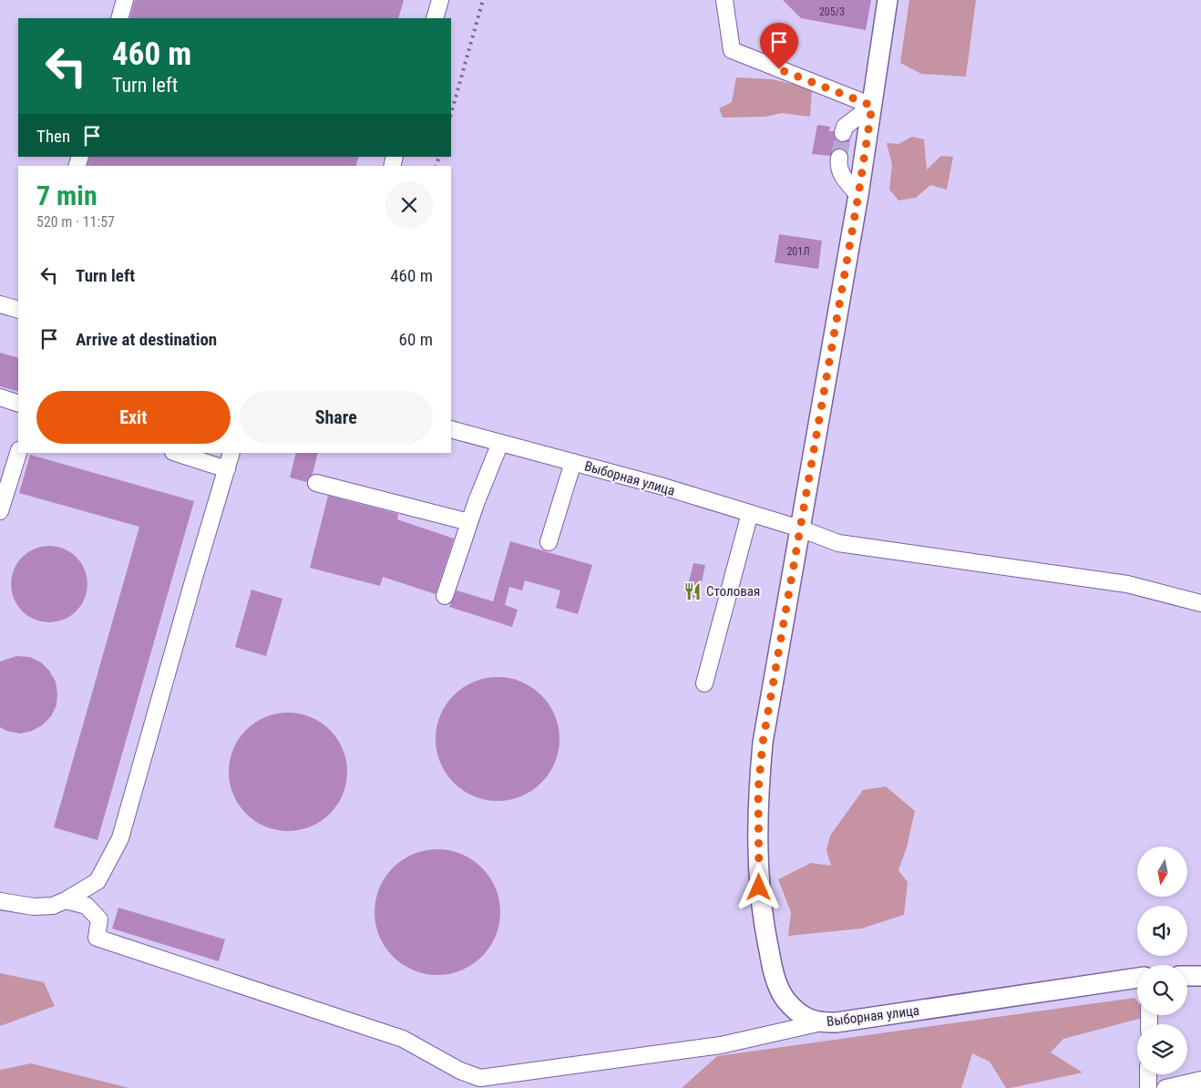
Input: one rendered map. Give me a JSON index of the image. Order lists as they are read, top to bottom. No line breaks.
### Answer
{"streets":{"main road":["Выборная улица"]},"places":{"restaurant":["Столовая"]},"house_numbers":["205/3","201Л"],"north":"bottom","page":{"turn":["460 m","Turn left"],"then":"Then","heading":["7 min","520 m · 11:57"],"list":[{"name":"Turn left","value":"460 m"},{"name":"Arrive at destination","value":"60 m"}],"buttons":["Exit","Share"]}}
